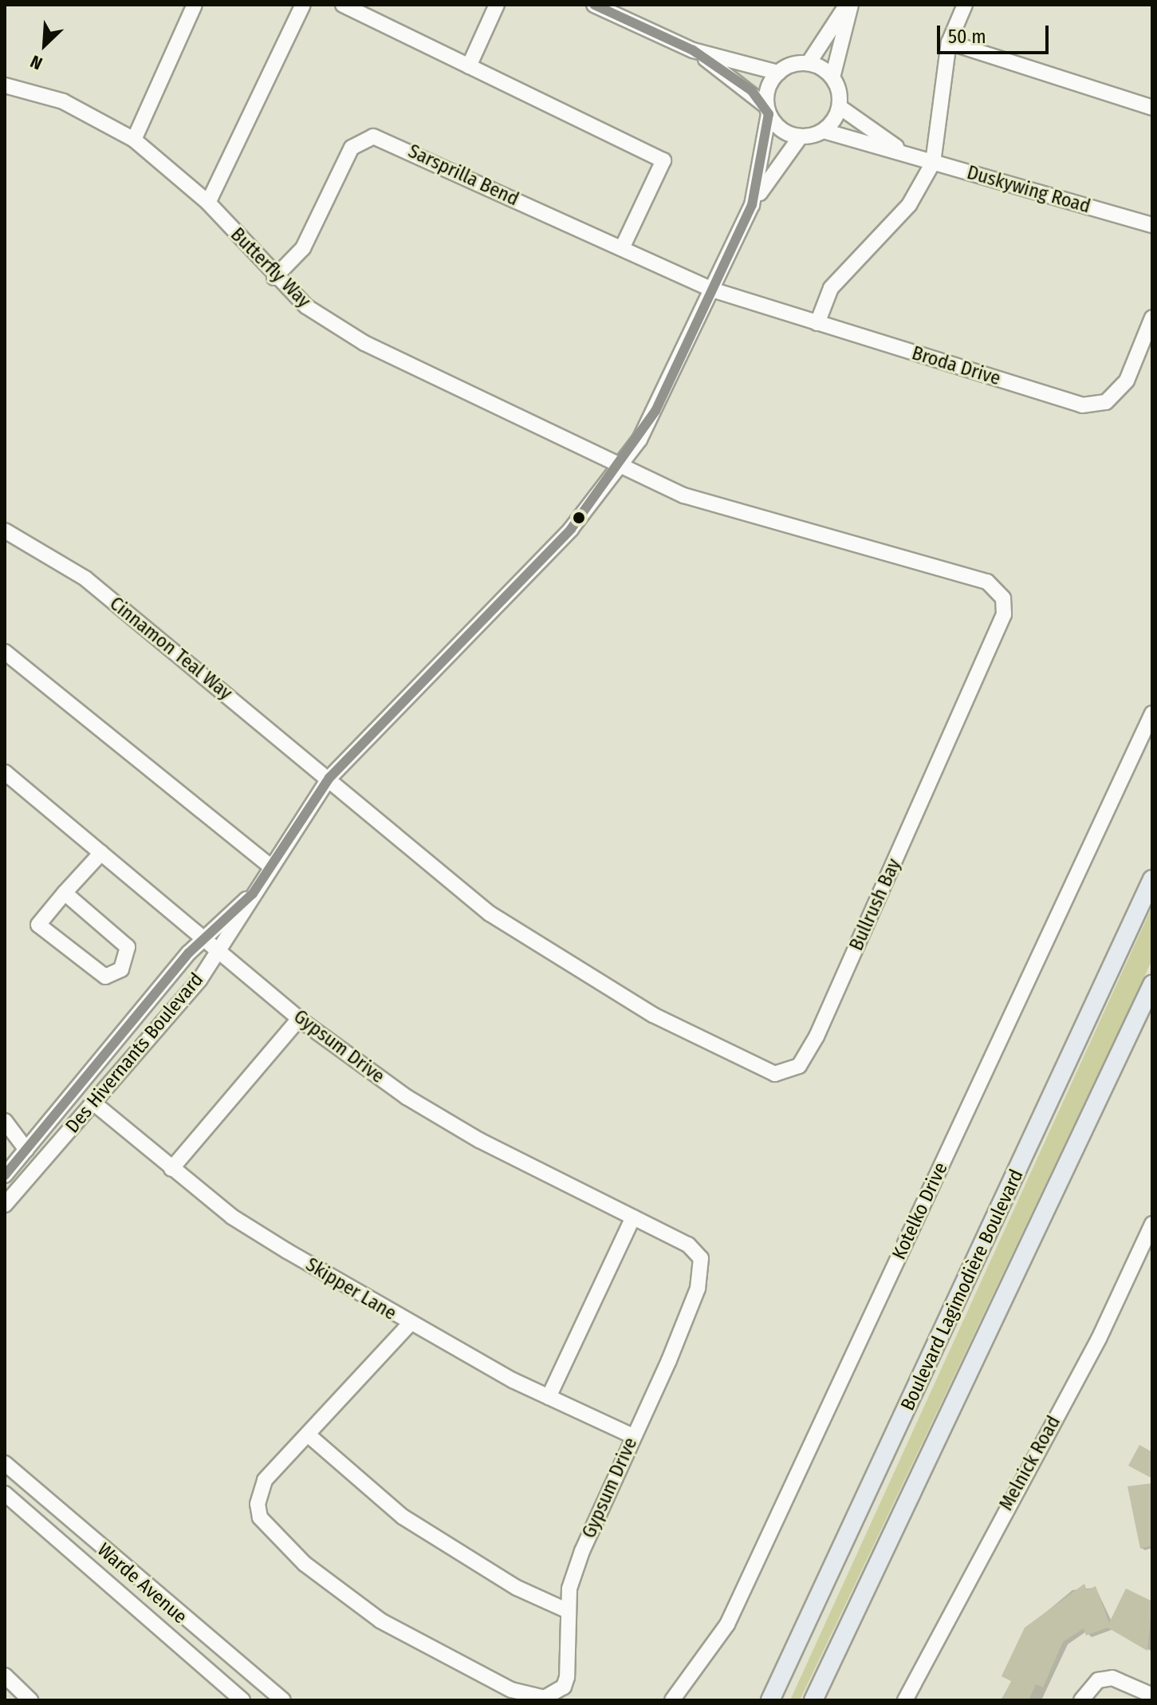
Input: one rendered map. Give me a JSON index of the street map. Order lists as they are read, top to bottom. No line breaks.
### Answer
{"streets":{"main road":["Boulevard Lagimodière Boulevard"],"street":["Sarsprilla Bend","Duskywing Road","Butterfly Way","Broda Drive","Cinnamon Teal Way","Bullrush Bay","Gypsum Drive","Des Hivernants Boulevard","Kotelko Drive","Skipper Lane","Melnick Road","Warde Avenue"]},"crossings":[["Sarsprilla Bend","Butterfly Way"],["Sarsprilla Bend","Broda Drive"],["Sarsprilla Bend","Des Hivernants Boulevard"],["Duskywing Road","Des Hivernants Boulevard"],["Butterfly Way","Bullrush Bay"],["Butterfly Way","Des Hivernants Boulevard"],["Broda Drive","Des Hivernants Boulevard"],["Cinnamon Teal Way","Bullrush Bay"],["Cinnamon Teal Way","Des Hivernants Boulevard"],["Bullrush Bay","Des Hivernants Boulevard"],["Gypsum Drive","Des Hivernants Boulevard"],["Gypsum Drive","Skipper Lane"],["Des Hivernants Boulevard","Skipper Lane"]],"scale_bar":"50 m","north":"bottom left"}
